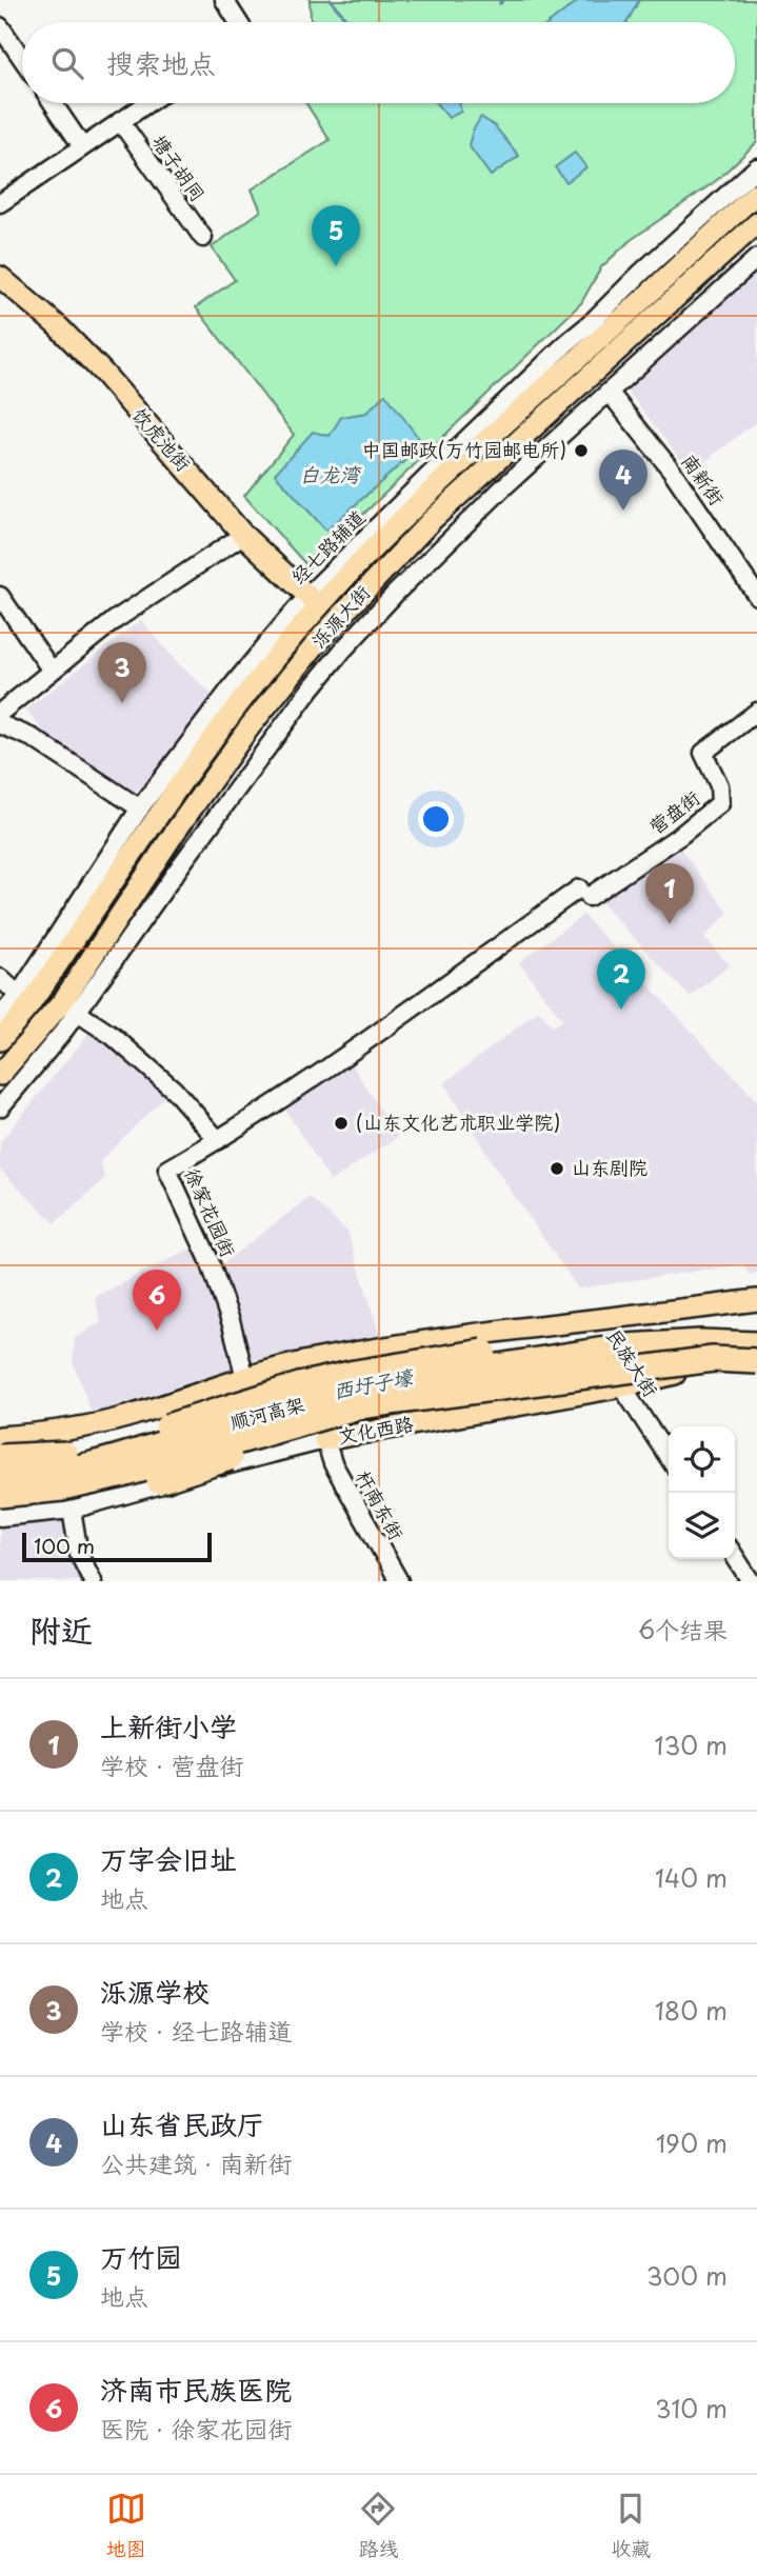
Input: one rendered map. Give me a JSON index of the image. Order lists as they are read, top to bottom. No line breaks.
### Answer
{"streets":{"highway":["顺河高架"],"main road":["饮虎池街","泺源大街","文化西路"],"street":["塘子胡同","南新街","经七路辅道","营盘街","徐家花园街","民族大街","杆南东街"]},"crossings":[["饮虎池街","经七路辅道"],["饮虎池街","泺源大街"],["经七路辅道","泺源大街"],["营盘街","徐家花园街"],["民族大街","文化西路"],["文化西路","杆南东街"]],"water":["白龙湾","西圩子壕"],"places":["中国邮政(万竹园邮电所)","(山东文化艺术职业学院)","山东剧院"],"scale_bar":"100 m","page":{"search":"搜索地点","pins":["5","4","3","1","2","6"],"scale":"100 m","heading":["附近","6个结果"],"list":[{"mark":"1","name":"上新街小学","note":"学校 · 营盘街","value":"130 m"},{"mark":"2","name":"万字会旧址","note":"地点","value":"140 m"},{"mark":"3","name":"泺源学校","note":"学校 · 经七路辅道","value":"180 m"},{"mark":"4","name":"山东省民政厅","note":"公共建筑 · 南新街","value":"190 m"},{"mark":"5","name":"万竹园","note":"地点","value":"300 m"},{"mark":"6","name":"济南市民族医院","note":"医院 · 徐家花园街","value":"310 m"}],"nav":["地图","路线","收藏"]}}
